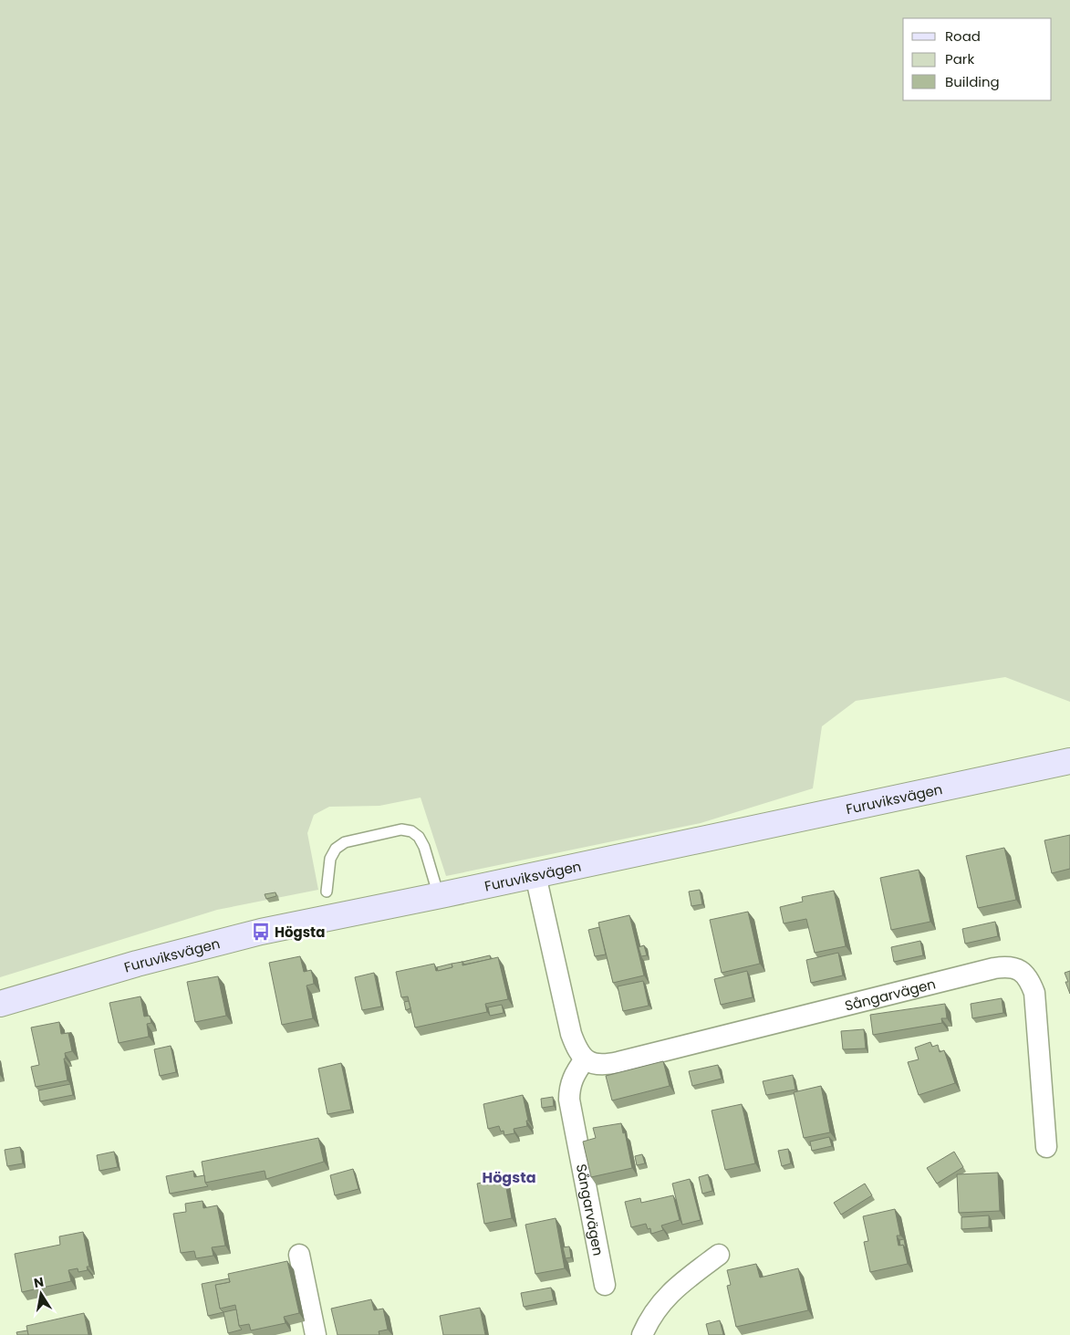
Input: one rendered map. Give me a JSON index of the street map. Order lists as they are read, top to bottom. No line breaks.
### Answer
{"streets":{"main road":["Furuviksvägen"],"street":["Sångarvägen"]},"districts":["Högsta"],"places":{"bus stop":["Högsta"]},"legend":["Road","Park","Building"],"north":"top"}
